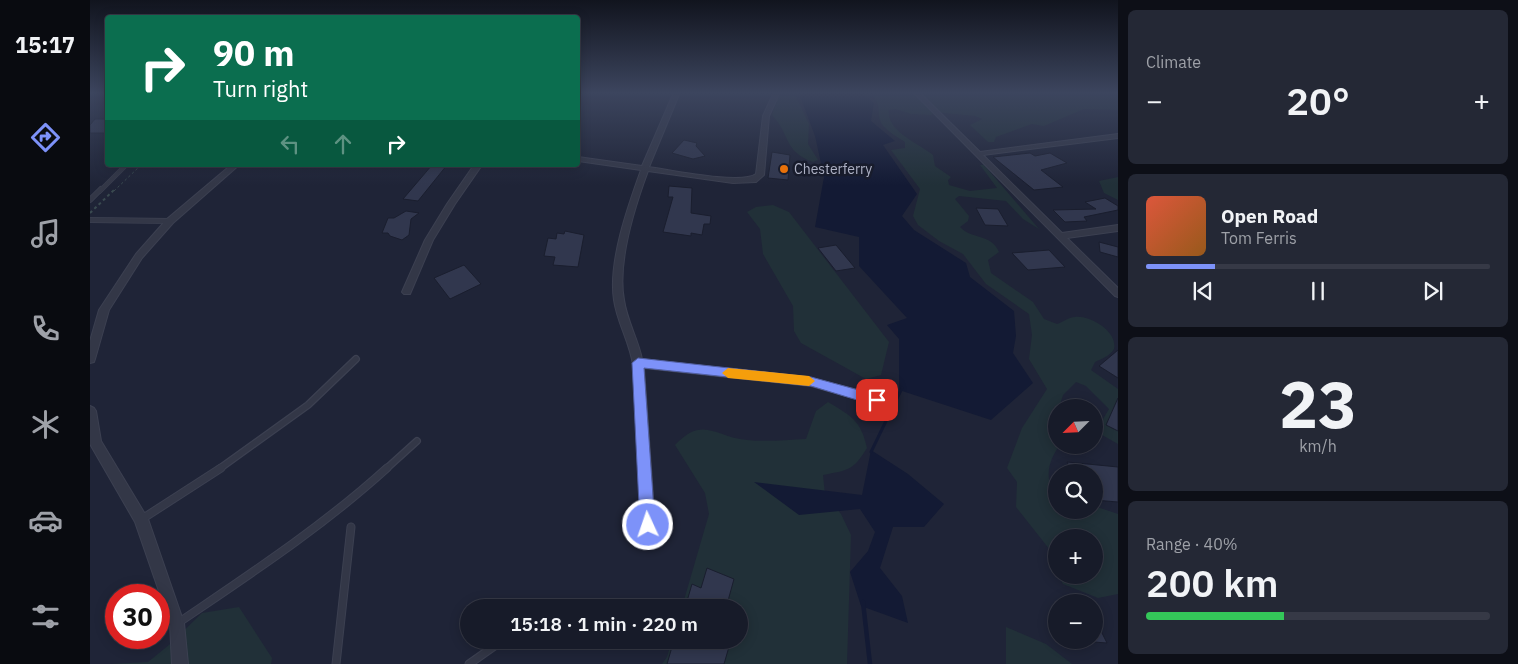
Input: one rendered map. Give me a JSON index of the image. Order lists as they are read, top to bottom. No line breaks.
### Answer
{"places":["Chesterferry"],"north":"bottom left","page":{"tabs":"15:17","tile":["Climate",["23","km/h"],["Range · 40%","200 km"]],"turn":["90 m","Turn right"],"heat":["−","20°","+"],"song":["Open Road","Tom Ferris"],"map_buttons":["+","−"],"limit":"30","trip":"15:18 · 1 min · 220 m"}}
